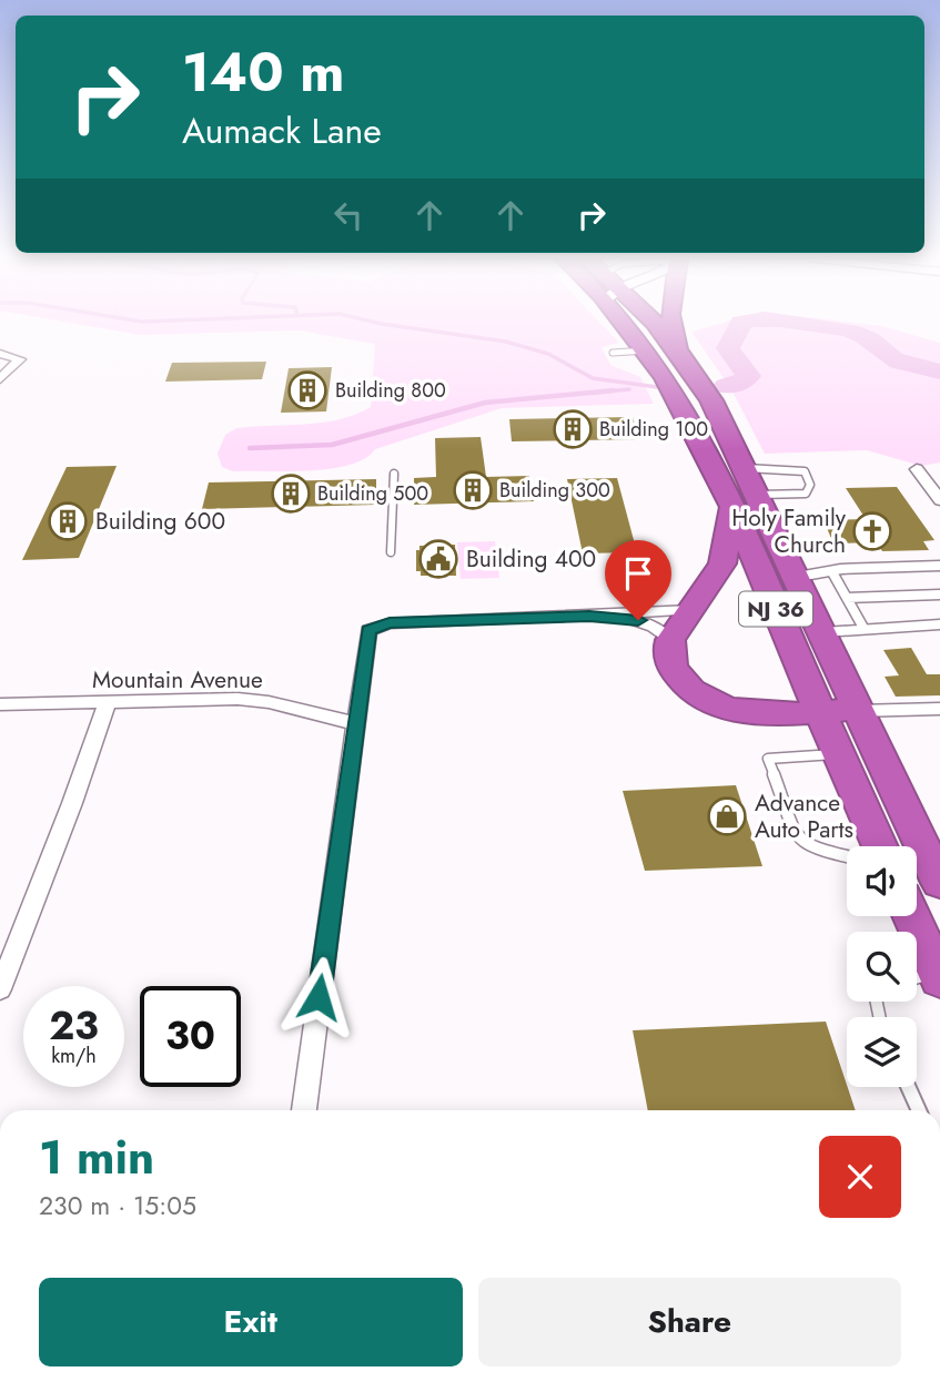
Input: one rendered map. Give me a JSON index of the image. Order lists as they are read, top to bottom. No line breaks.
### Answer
{"streets":{"highway":["NJ 36"],"street":["Mountain Avenue"]},"places":{"building":["Building 800","Building 100","Building 300","Building 500","Building 600"],"church":["Holy Family Church"],"public building":["Building 400"],"shop":["Advance Auto Parts"]},"page":{"turn":["140 m","Aumack Lane"],"speed":"23 km/h","limit":"30","heading":["1 min","230 m · 15:05"],"buttons":["Exit","Share"]}}
